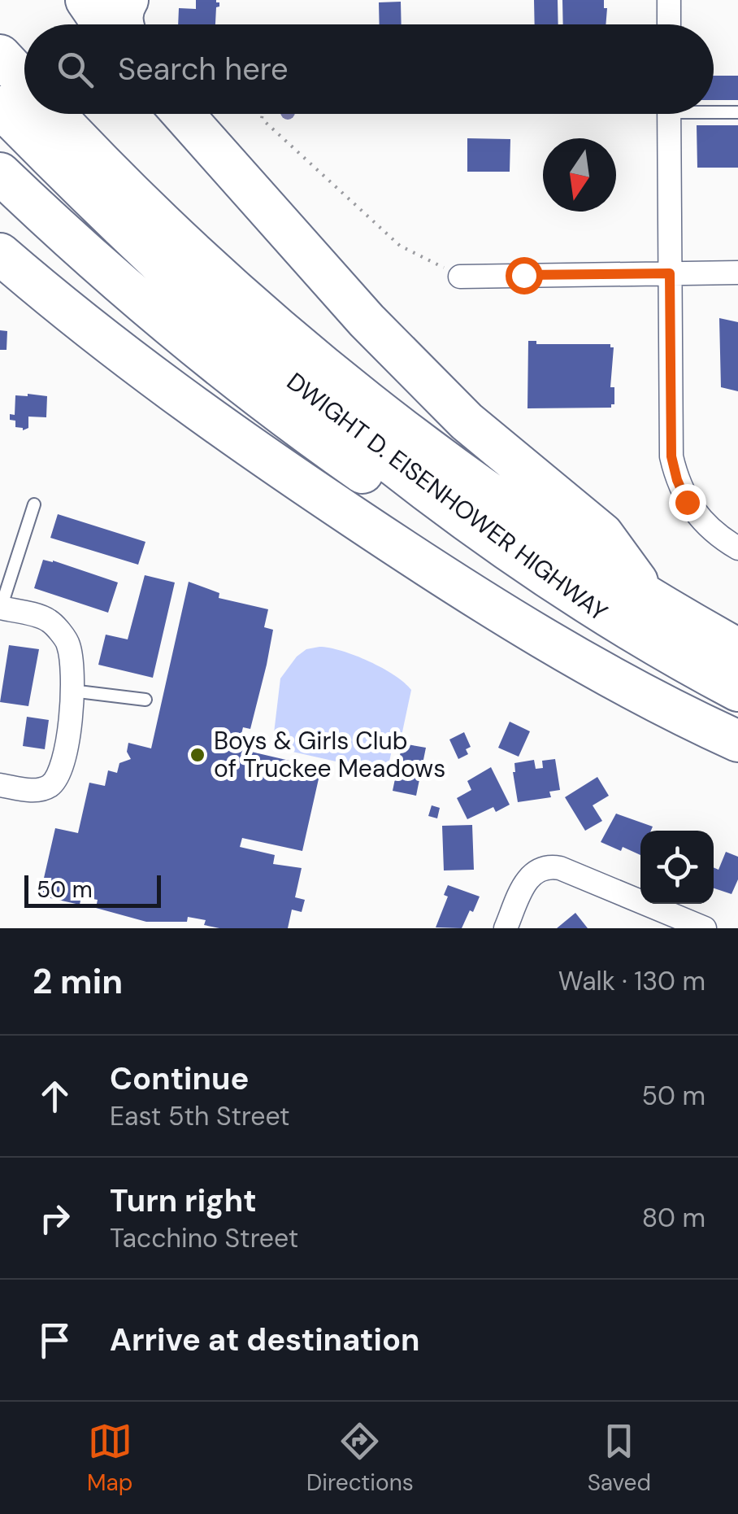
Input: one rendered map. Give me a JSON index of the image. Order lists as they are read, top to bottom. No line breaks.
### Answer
{"streets":{"highway":["DWIGHT D. EISENHOWER HIGHWAY"]},"places":["Boys & Girls Club of Truckee Meadows"],"scale_bar":"50 m","north":"bottom","page":{"search":"Search here","scale":"50 m","heading":["2 min","Walk · 130 m"],"list":[["Continue","East 5th Street","50 m"],["Turn right","Tacchino Street","80 m"],"Arrive at destination"],"nav":["Map","Directions","Saved"]}}
